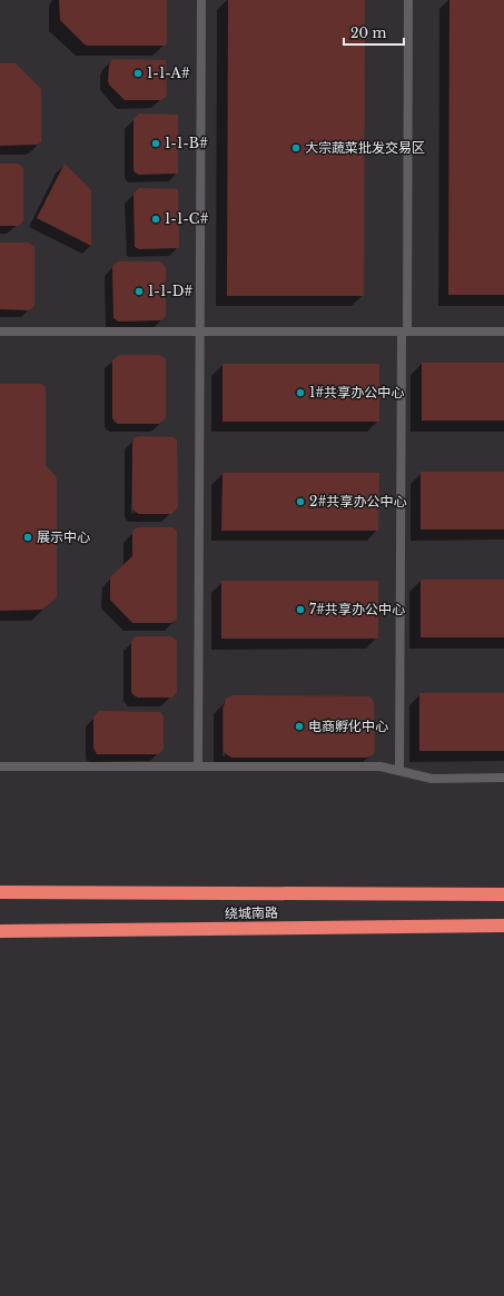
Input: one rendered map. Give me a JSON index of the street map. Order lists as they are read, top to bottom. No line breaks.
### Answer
{"streets":{"highway":["绕城南路"]},"places":["1-1-A#","1-1-B#","大宗蔬菜批发交易区","1-1-C#","1-1-D#","1#共享办公中心","2#共享办公中心","展示中心","7#共享办公中心","电商孵化中心"],"scale_bar":"20 m"}
